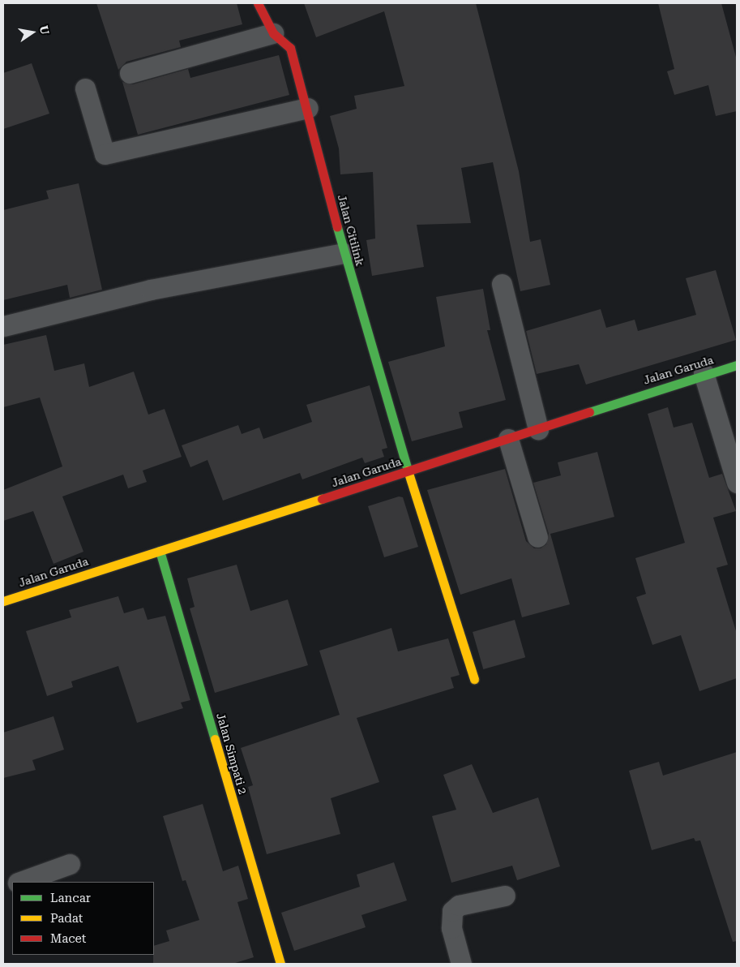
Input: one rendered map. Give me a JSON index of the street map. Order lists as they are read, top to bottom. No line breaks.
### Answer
{"streets":{"street":["Jalan Citilink","Jalan Garuda","Jalan Simpati 2"]},"crossings":[["Jalan Citilink","Jalan Garuda"],["Jalan Garuda","Jalan Simpati 2"]],"legend":["Lancar","Padat","Macet"],"north":"right"}
